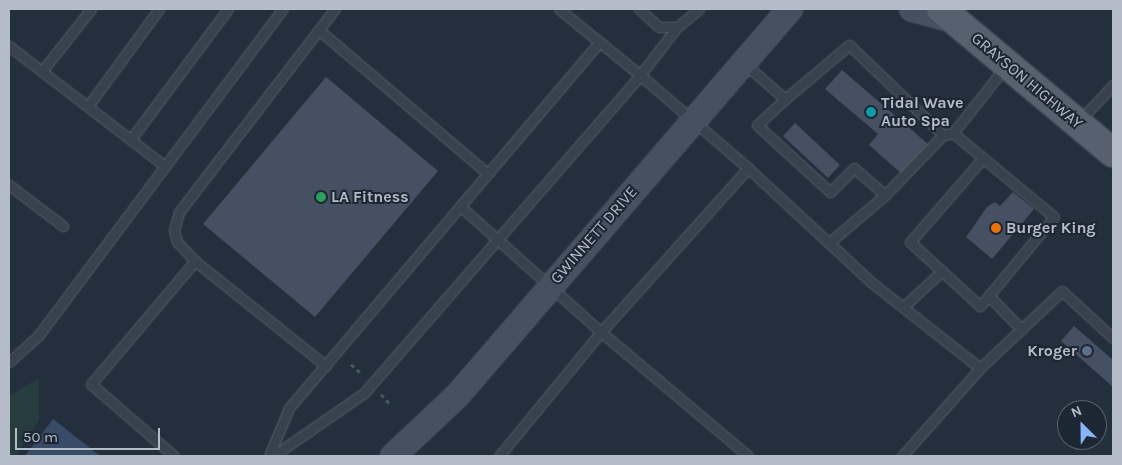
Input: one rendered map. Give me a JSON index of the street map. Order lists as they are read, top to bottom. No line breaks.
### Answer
{"streets":{"main road":["GRAYSON HIGHWAY"],"street":["GWINNETT DRIVE"]},"places":["Tidal Wave Auto Spa","LA Fitness","Burger King","Kroger"],"scale_bar":"50 m","north":"top left"}
